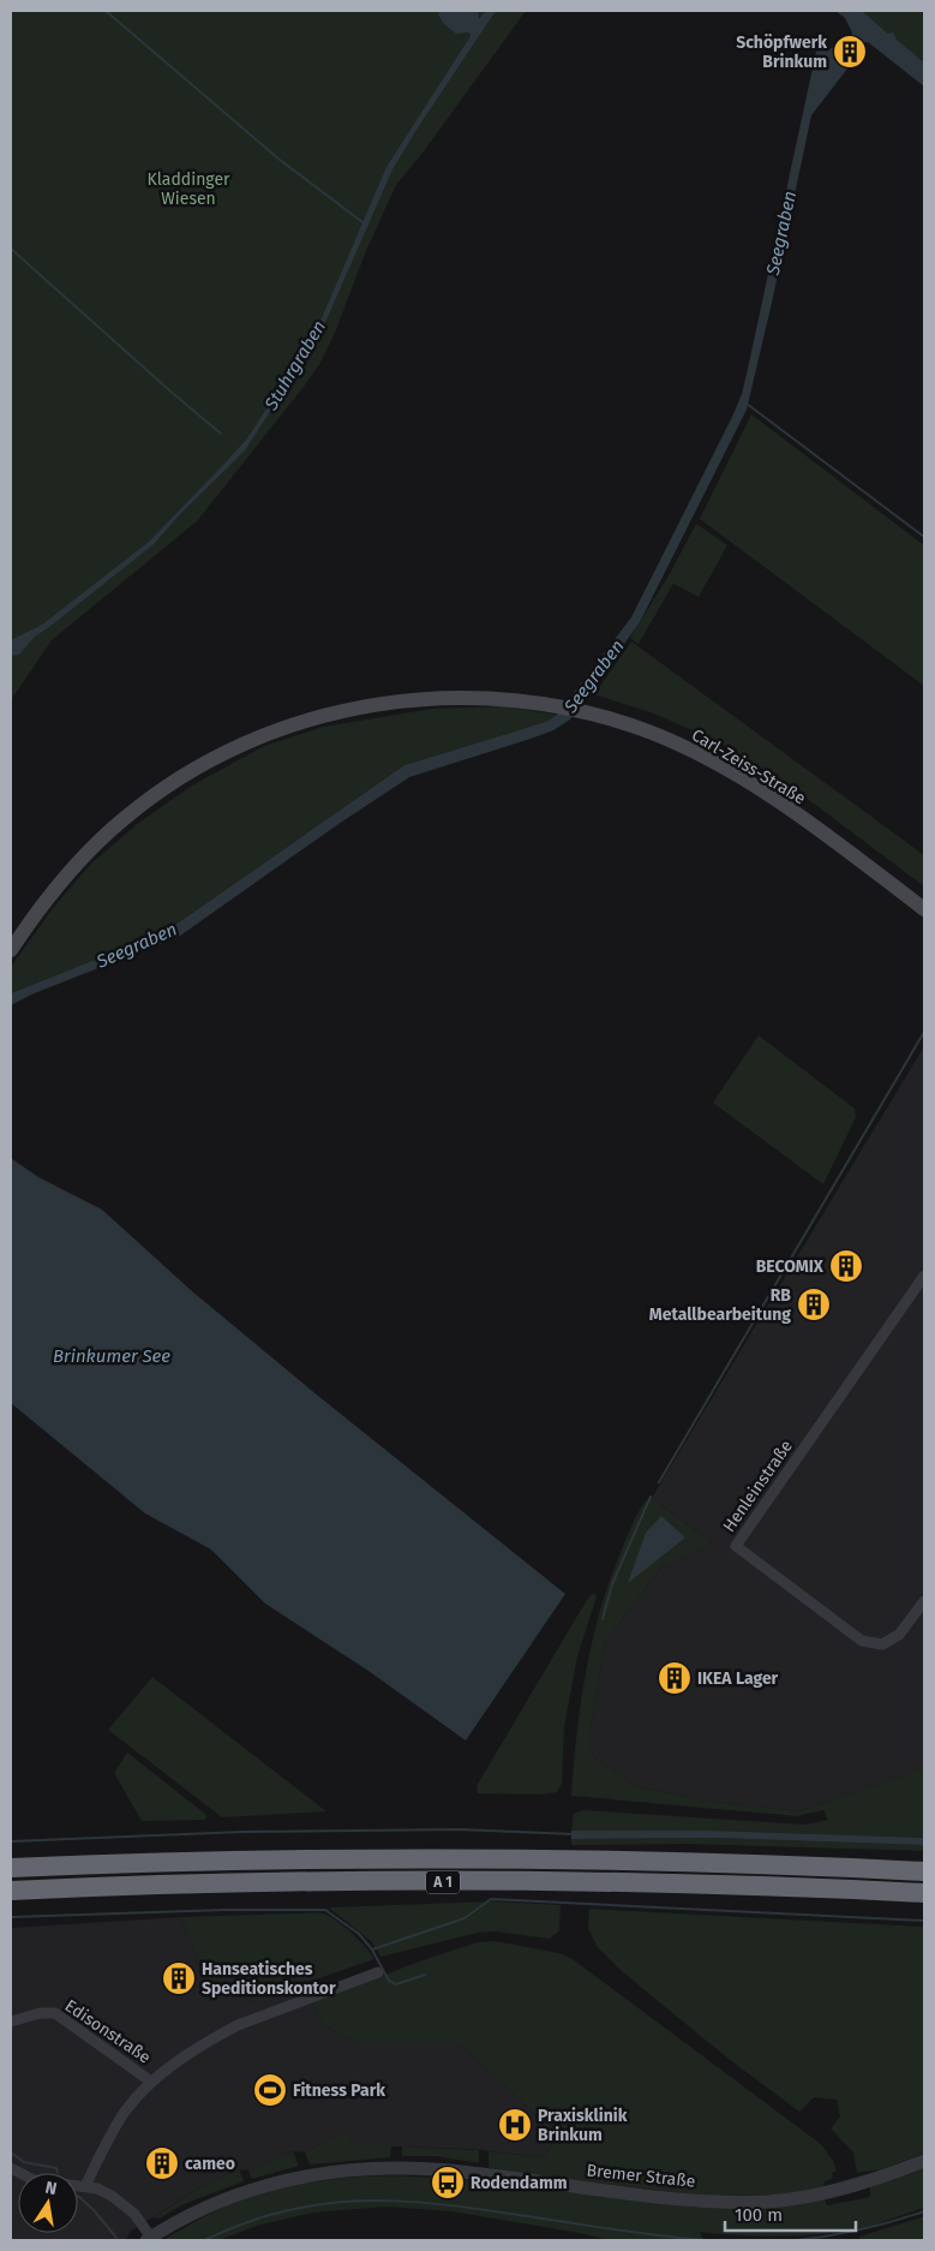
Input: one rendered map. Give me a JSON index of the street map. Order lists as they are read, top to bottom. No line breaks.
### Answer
{"streets":{"highway":["A 1"],"main road":["Carl-Zeiss-Straße"],"street":["Henleinstraße","Edisonstraße","Bremer Straße"]},"water":["Seegraben","Stuhrgraben","Brinkumer See"],"parks":["Kladdinger Wiesen"],"places":{"building":["Schöpfwerk Brinkum","BECOMIX","RB Metallbearbeitung","IKEA Lager","Hanseatisches Speditionskontor","cameo"],"sports":["Fitness Park"],"hospital":["Praxisklinik Brinkum"],"bus stop":["Rodendamm"]},"scale_bar":"100 m","north":"top"}
